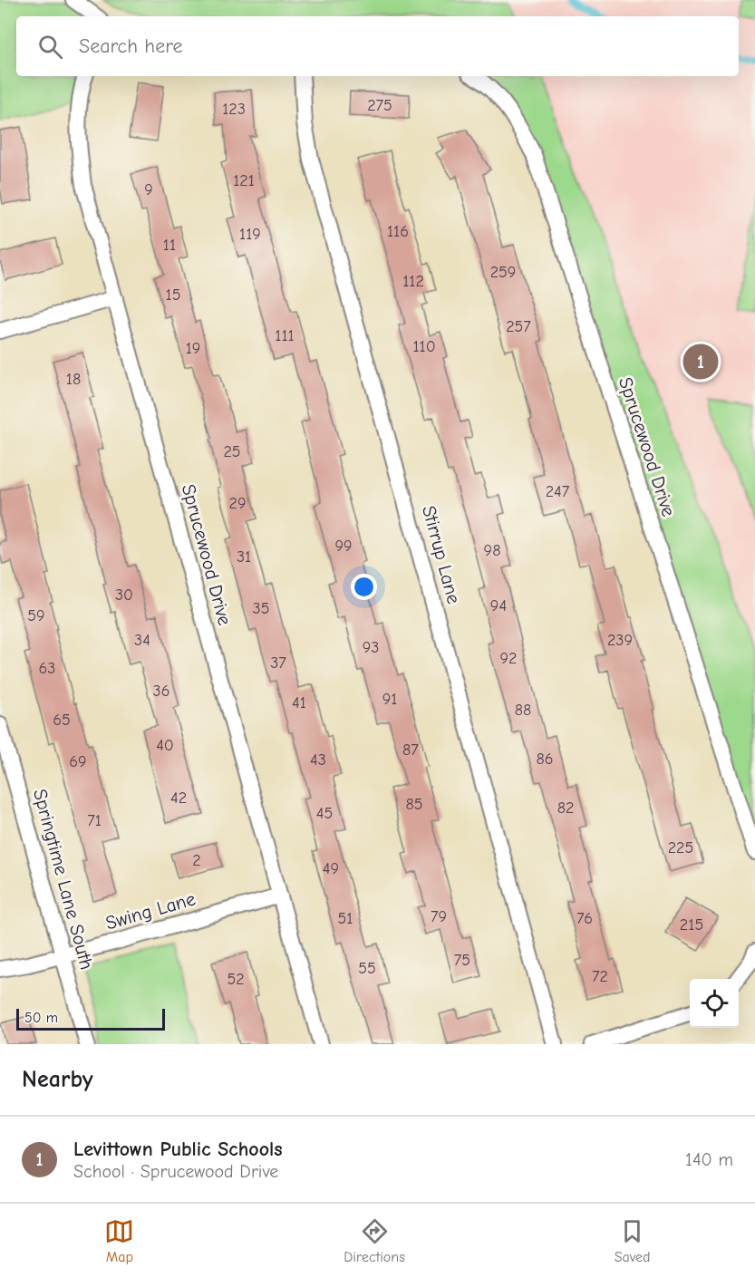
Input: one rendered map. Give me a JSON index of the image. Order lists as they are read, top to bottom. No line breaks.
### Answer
{"streets":{"street":["Sprucewood Drive","Stirrup Lane","Springtime Lane South","Swing Lane"]},"crossings":[["Sprucewood Drive","Swing Lane"],["Springtime Lane South","Swing Lane"]],"house_numbers":["275","123","121","9","116","119","11","259","112","15","257","111","110","19","18","25","247","29","99","98","31","30","94","35","59","34","239","93","92","37","63","36","91","41","88","65","40","87","86","43","69","42","85","82","45","71","225","2","49","79","51","76","215","75","55","72","52"],"scale_bar":"50 m","page":{"search":"Search here","pins":"1","scale":"50 m","heading":"Nearby","list":[{"mark":"1","name":"Levittown Public Schools","note":"School · Sprucewood Drive","value":"140 m"}],"nav":["Map","Directions","Saved"]}}
